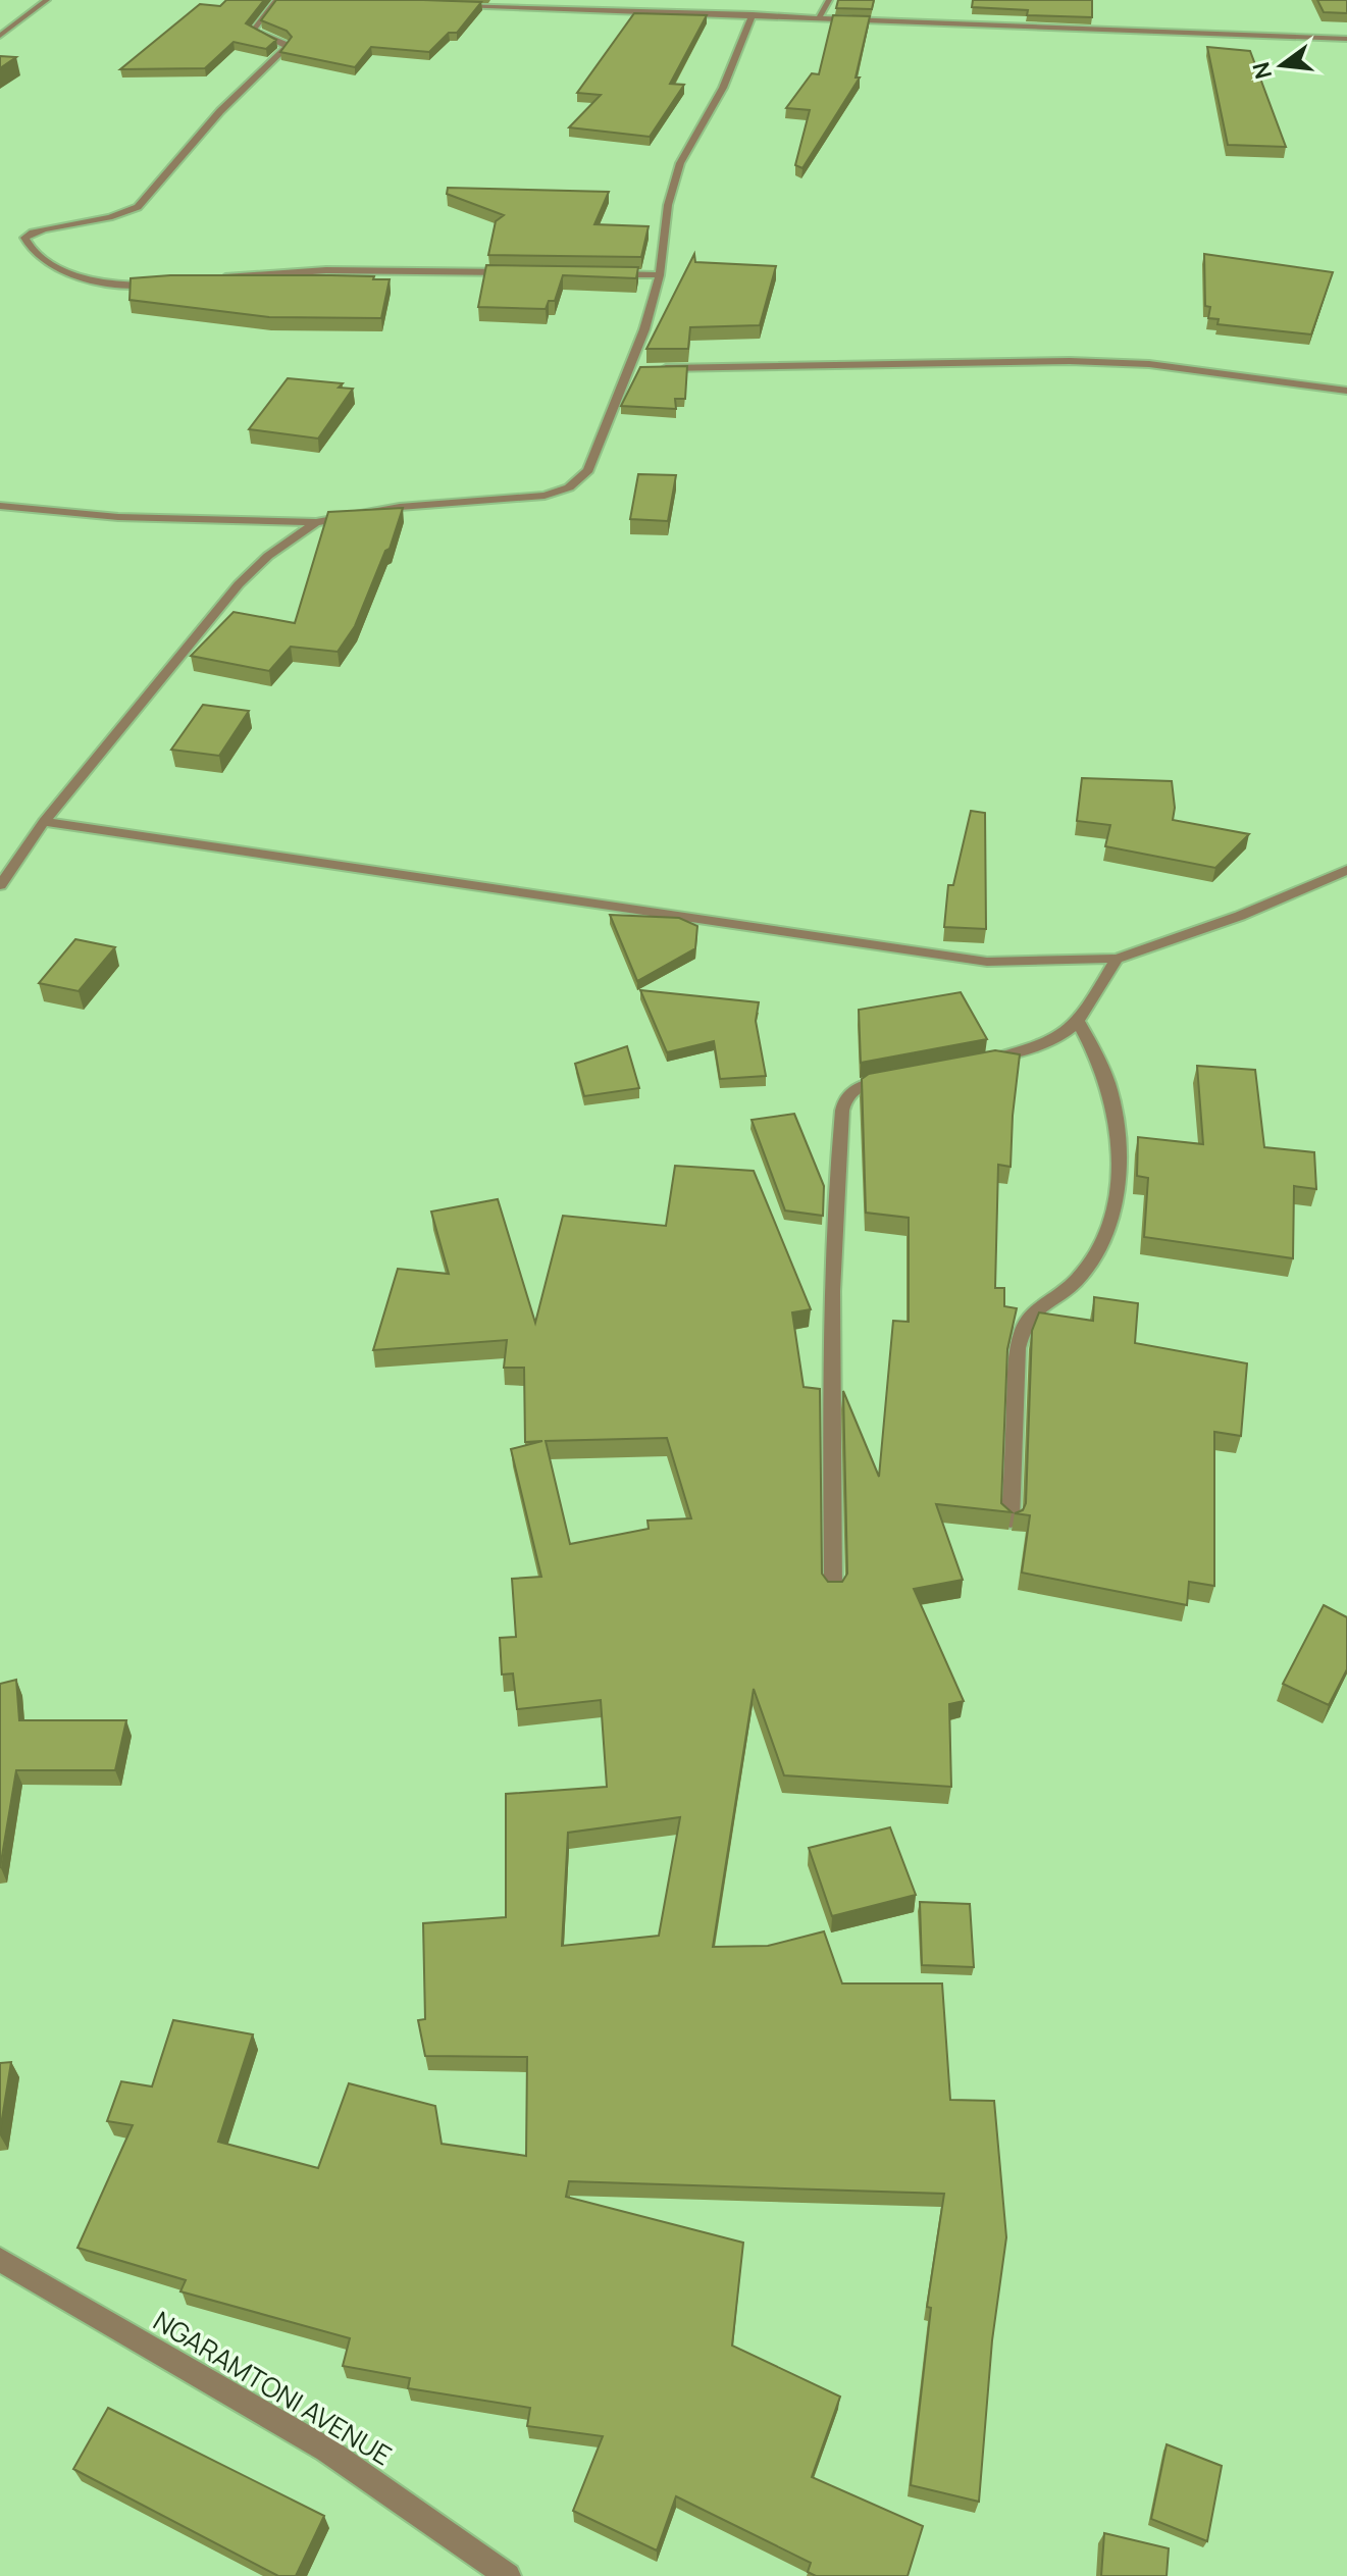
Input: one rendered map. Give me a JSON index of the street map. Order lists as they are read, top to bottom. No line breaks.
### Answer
{"streets":{"street":["NGARAMTONI AVENUE"]},"north":"left"}
